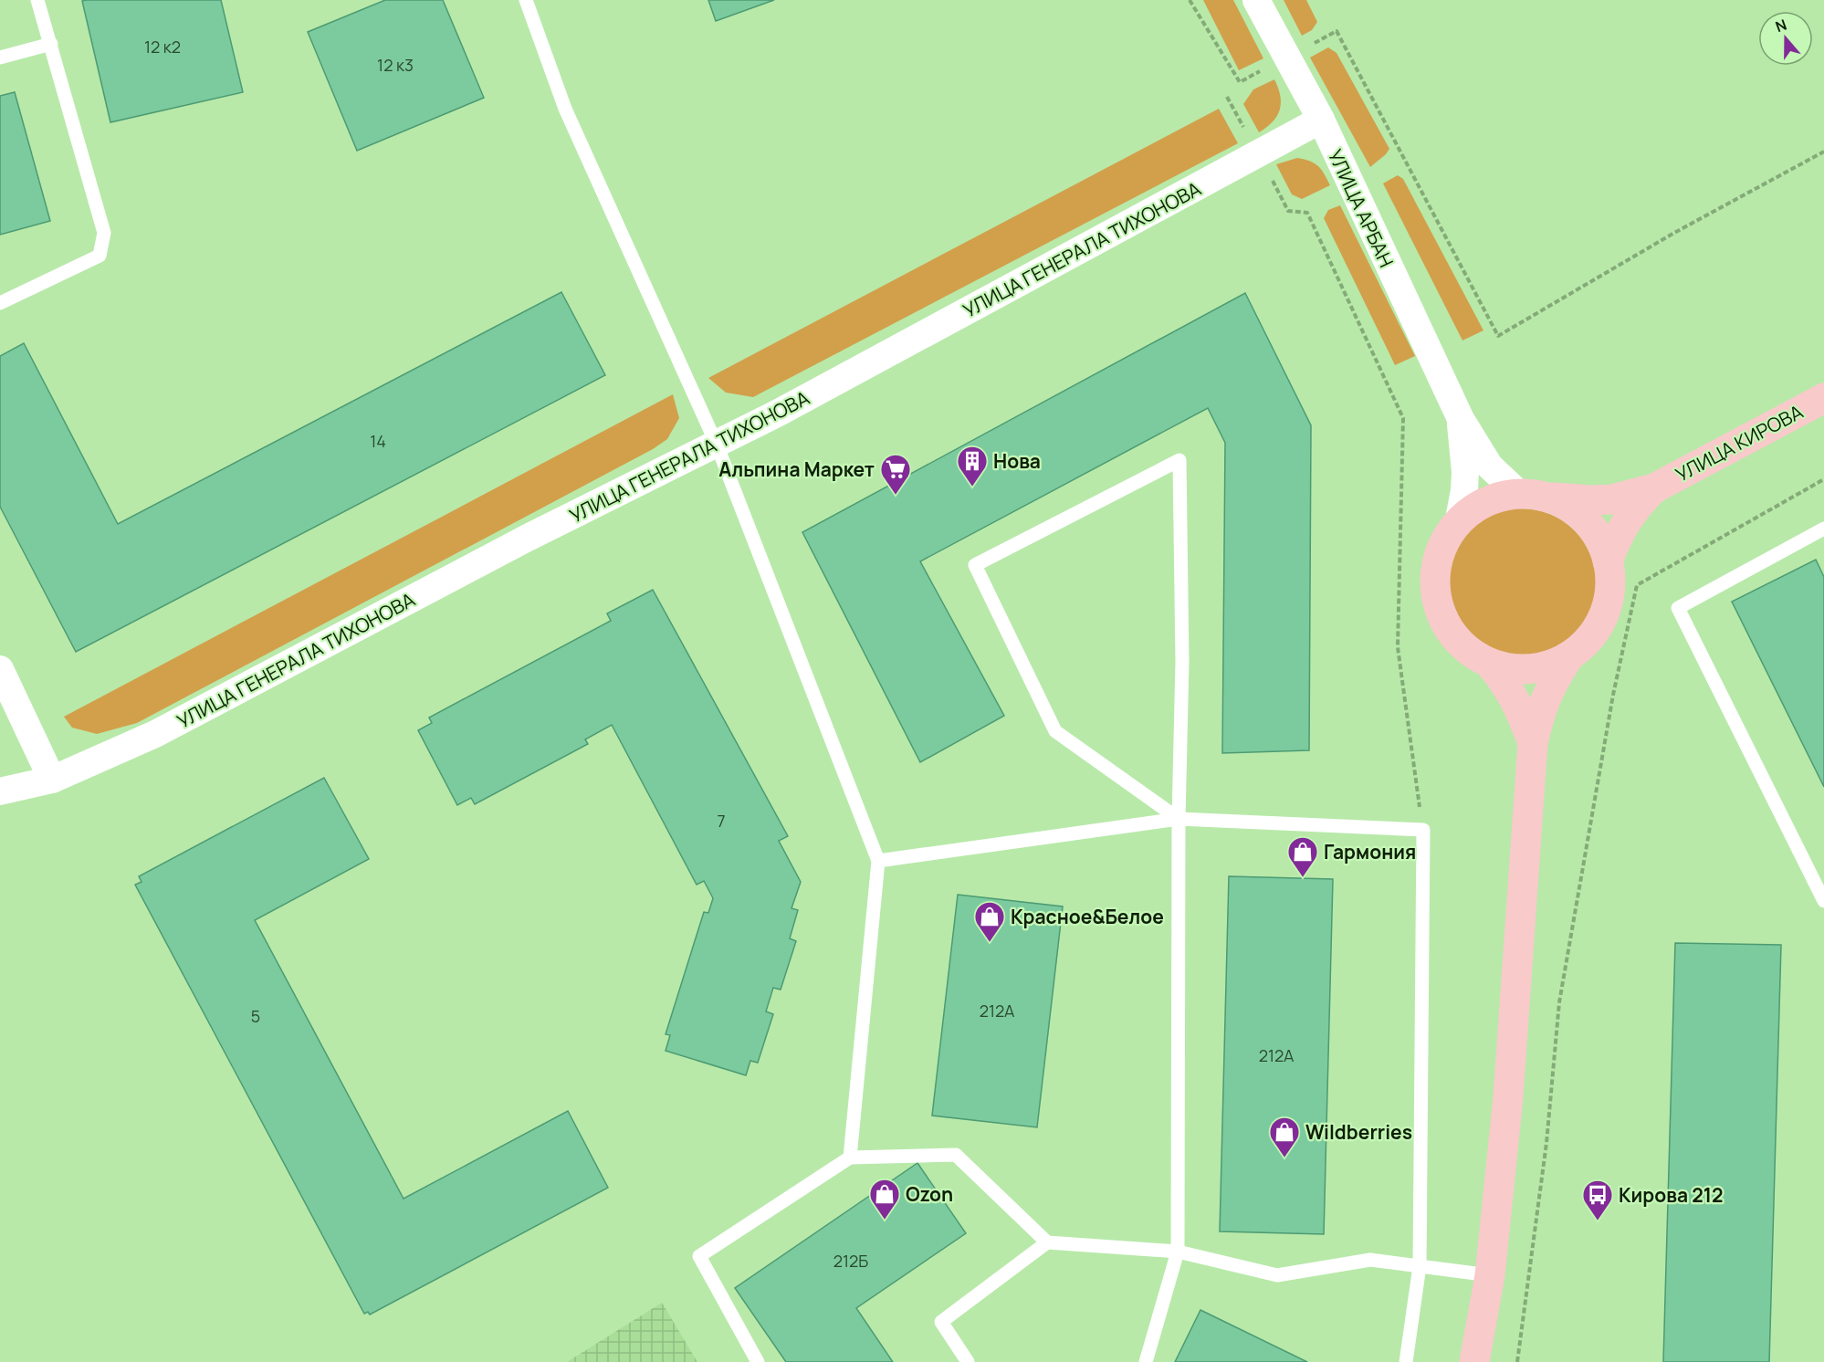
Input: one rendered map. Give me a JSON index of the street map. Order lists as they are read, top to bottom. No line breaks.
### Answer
{"streets":{"main road":["УЛИЦА КИРОВА"],"street":["УЛИЦА АРБАН","УЛИЦА ГЕНЕРАЛА ТИХОНОВА"]},"crossings":[["УЛИЦА АРБАН","УЛИЦА ГЕНЕРАЛА ТИХОНОВА"]],"places":{"building":["Нова"],"supermarket":["Альпина Маркет"],"shop":["Гармония","Красное&Белое","Wildberries","Ozon"],"bus stop":["Кирова 212"]},"house_numbers":["12 к2","12 к3","14","7","212А","5","212А","212Б"],"north":"top"}
